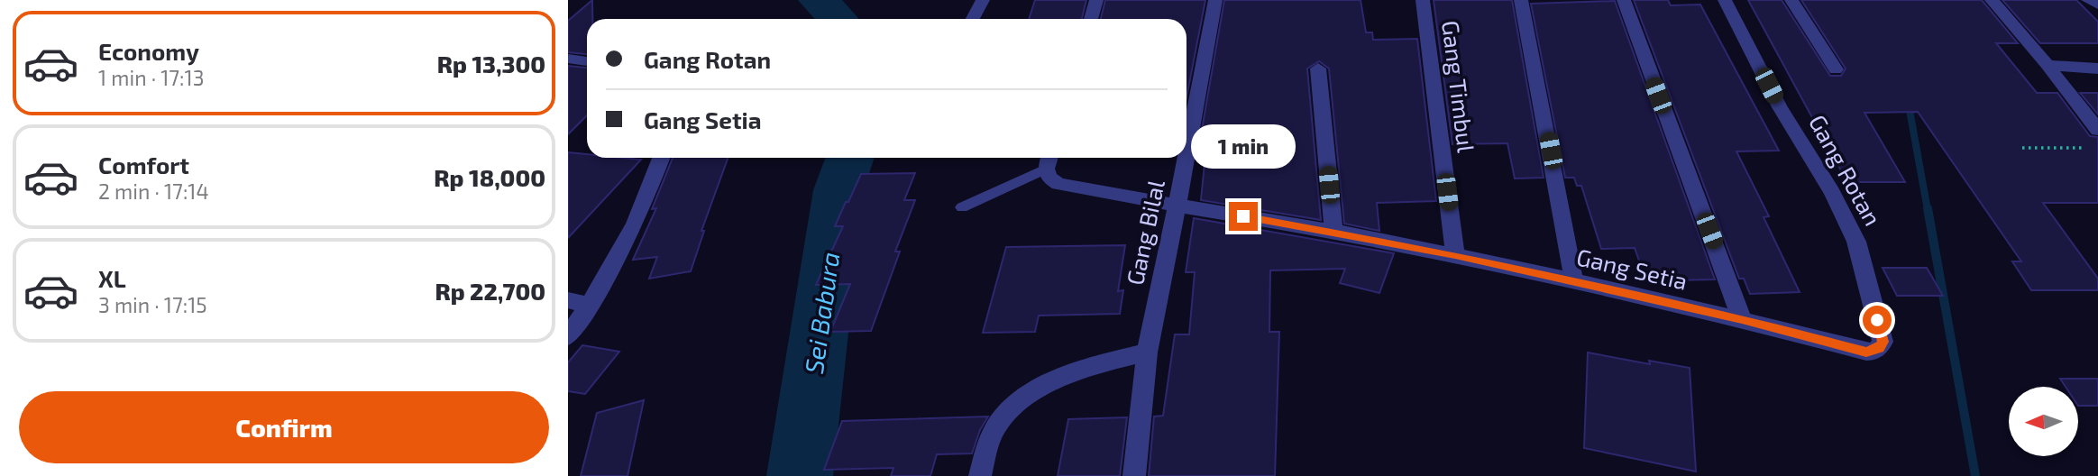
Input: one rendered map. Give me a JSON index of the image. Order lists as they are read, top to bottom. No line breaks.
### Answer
{"streets":{"street":["Gang Timbul","Gang Rotan","Gang Bilal","Gang Setia"]},"crossings":[["Gang Timbul","Gang Setia"],["Gang Rotan","Gang Setia"],["Gang Bilal","Gang Setia"]],"water":["Sei Babura"],"north":"left","page":{"list":[{"name":"Economy","note":"1 min · 17:13","value":"Rp 13,300"},{"name":"Comfort","note":"2 min · 17:14","value":"Rp 18,000"},{"name":"XL","note":"3 min · 17:15","value":"Rp 22,700"}],"banner":["Gang Rotan","Gang Setia"],"bubble":"1 min","buttons":"Confirm"}}
